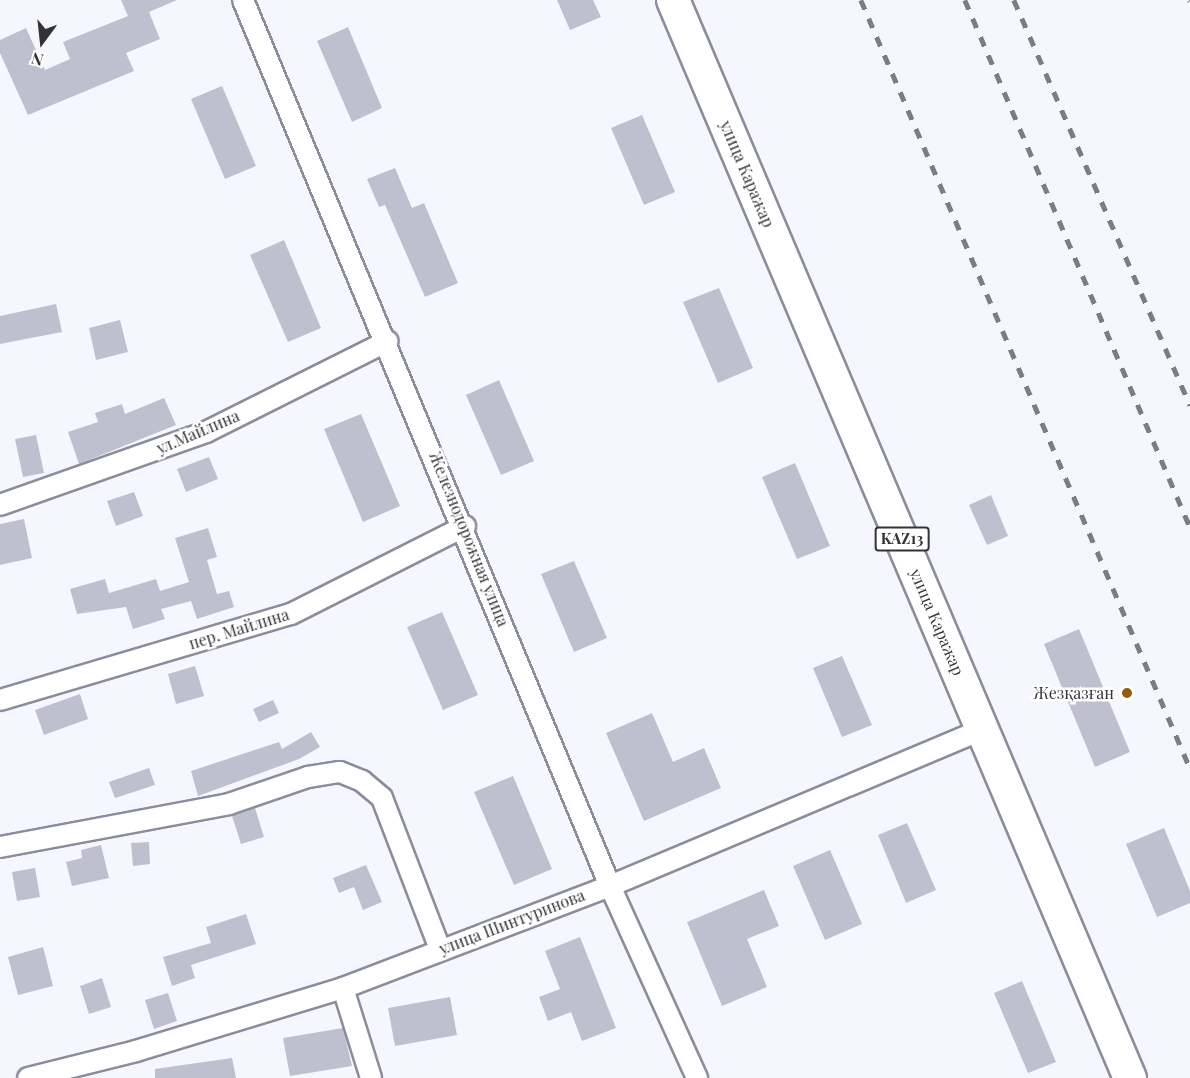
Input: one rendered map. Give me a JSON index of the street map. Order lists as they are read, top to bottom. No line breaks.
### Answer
{"streets":{"main road":["улица Каражар","KAZ13"],"street":["ул.Майлина","Железнодорожная улица","пер. Майлина","улица Шинтуринова"]},"crossings":[["улица Каражар","улица Шинтуринова"],["ул.Майлина","Железнодорожная улица"],["Железнодорожная улица","пер. Майлина"],["Железнодорожная улица","улица Шинтуринова"]],"places":["Жезқазған"],"north":"bottom"}
